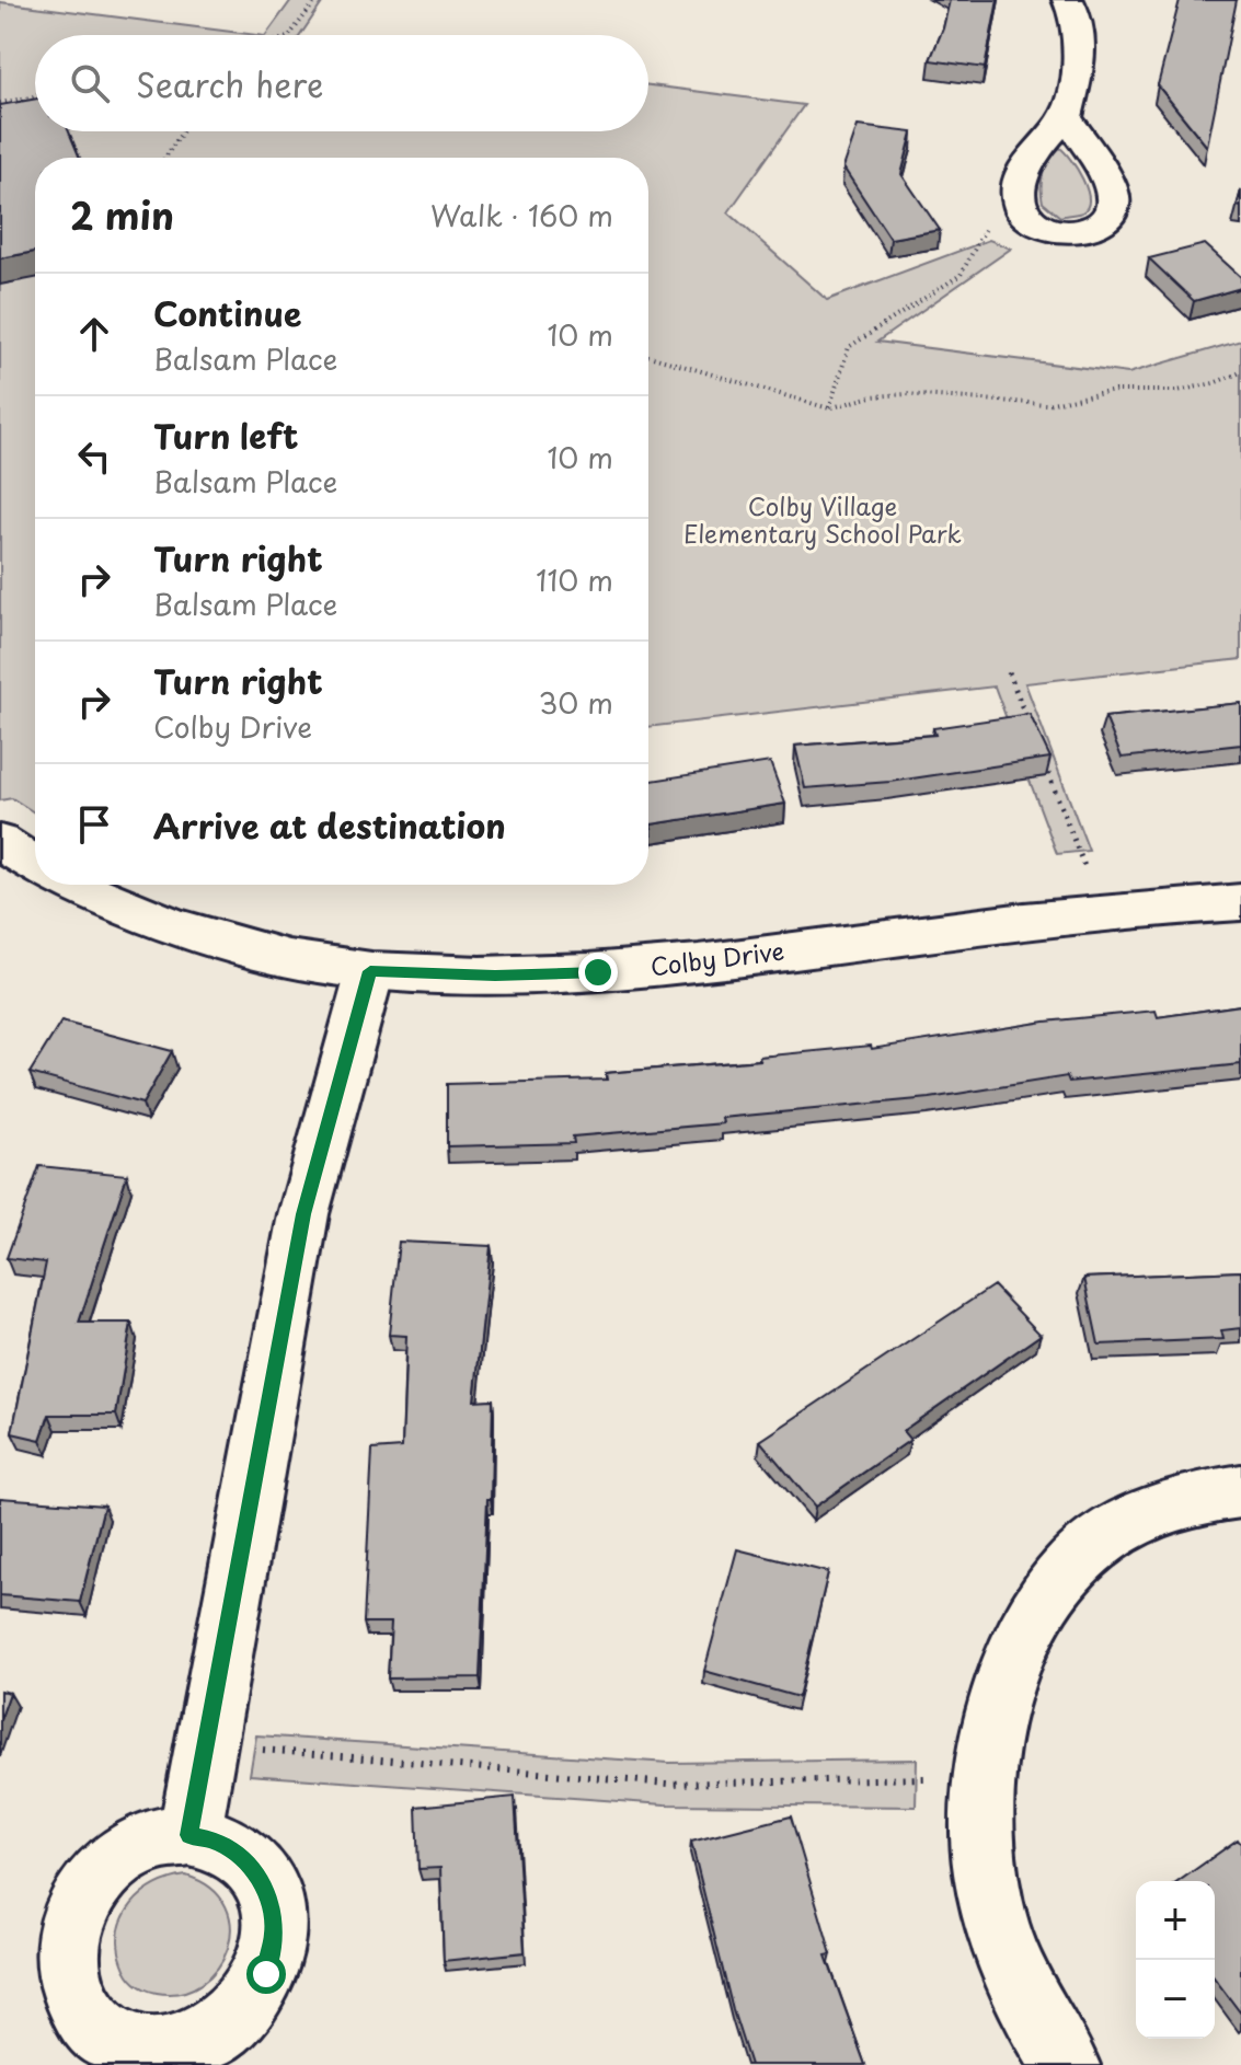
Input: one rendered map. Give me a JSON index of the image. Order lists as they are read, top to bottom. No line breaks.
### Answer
{"streets":{"street":["Colby Drive"]},"parks":["Colby Village Elementary School Park"],"page":{"search":"Search here","heading":["2 min","Walk · 160 m"],"list":[["Continue","Balsam Place","10 m"],["Turn left","Balsam Place","10 m"],["Turn right","Balsam Place","110 m"],["Turn right","Colby Drive","30 m"],"Arrive at destination"],"map_buttons":["+","−"]}}
